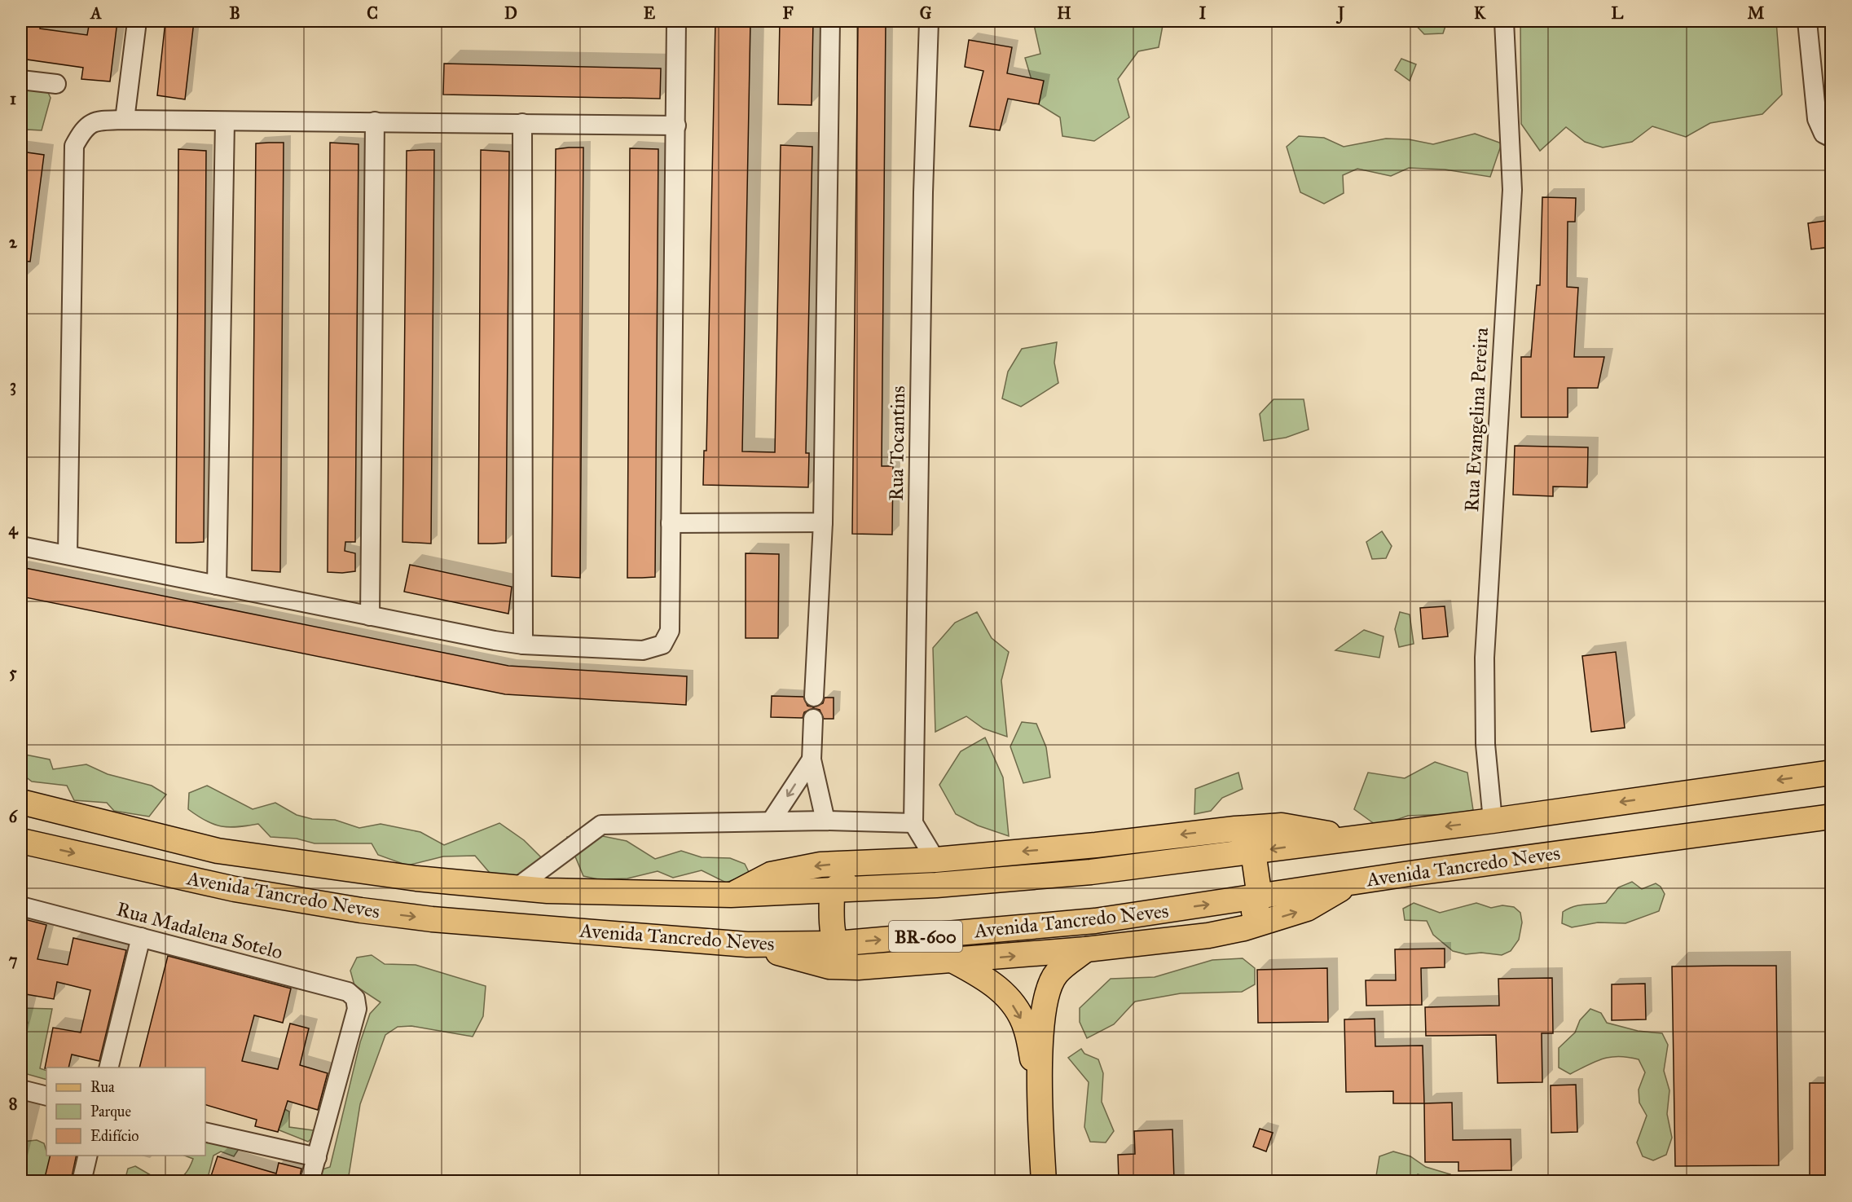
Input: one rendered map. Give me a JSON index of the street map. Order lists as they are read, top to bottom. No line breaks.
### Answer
{"streets":{"main road":["Avenida Tancredo Neves","BR-600"],"street":["Rua Evangelina Pereira","Rua Tocantins","Rua Madalena Sotelo"]},"crossings":[["Rua Evangelina Pereira","Avenida Tancredo Neves"]],"legend":["Rua","Parque","Edifício"],"grid":{"columns":["A","B","C","D","E","F","G","H","I","J","K","L","M"],"rows":["1","2","3","4","5","6","7","8"]}}
